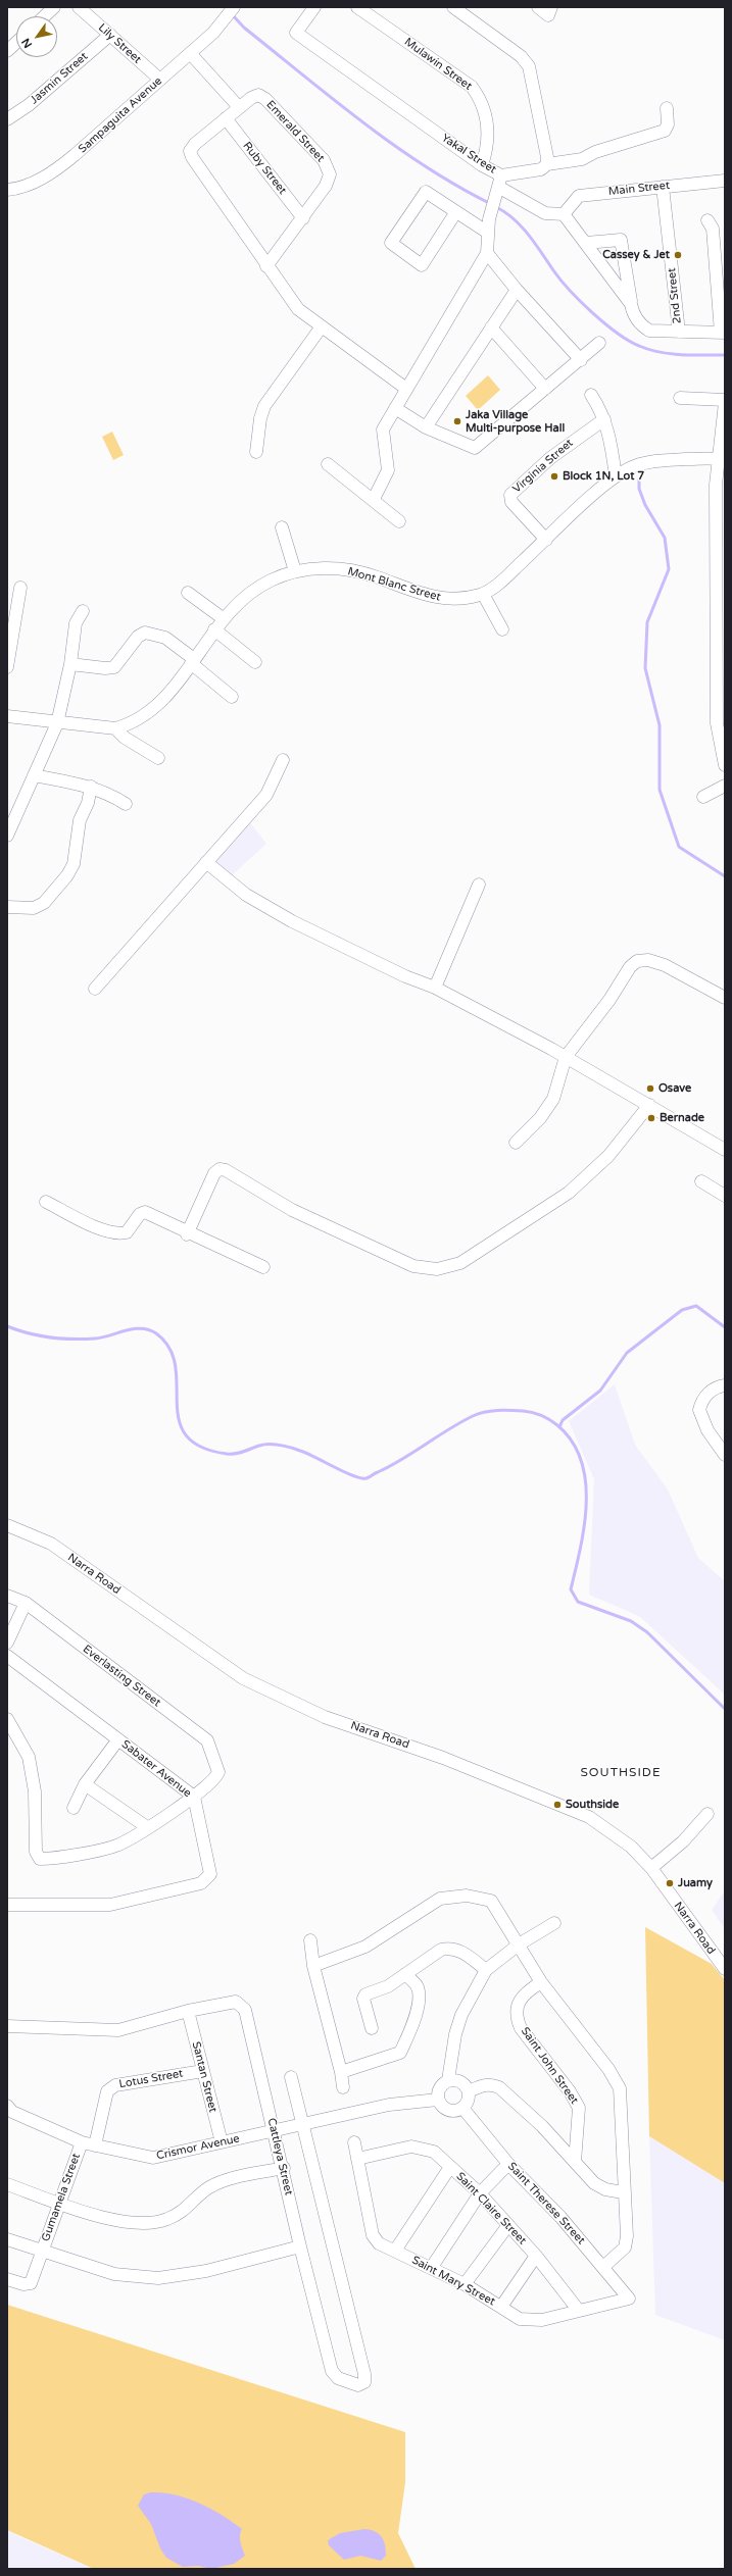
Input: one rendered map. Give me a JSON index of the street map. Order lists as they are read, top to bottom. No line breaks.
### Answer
{"streets":{"street":["Lily Street","Mulawin Street","Jasmin Street","Sampaguita Avenue","Emerald Street","Yakal Street","Ruby Street","Main Street","2nd Street","Virginia Street","Mont Blanc Street","Narra Road","Everlasting Street","Sabater Avenue","Saint John Street","Santan Street","Lotus Street","Crismor Avenue","Cattleya Street","Gumamela Street","Saint Therese Street","Saint Claire Street","Saint Mary Street"]},"crossings":[["Lily Street","Jasmin Street"],["Lily Street","Sampaguita Avenue"],["Mulawin Street","Yakal Street"],["Emerald Street","Ruby Street"],["Main Street","2nd Street"],["Virginia Street","Mont Blanc Street"],["Everlasting Street","Sabater Avenue"],["Santan Street","Lotus Street"],["Santan Street","Crismor Avenue"],["Santan Street","Cattleya Street"],["Lotus Street","Crismor Avenue"],["Crismor Avenue","Cattleya Street"],["Crismor Avenue","Gumamela Street"],["Crismor Avenue","Saint Therese Street"],["Saint Therese Street","Saint Mary Street"],["Saint Claire Street","Saint Mary Street"]],"districts":["SOUTHSIDE"],"places":["Cassey & Jet","Jaka Village Multi-purpose Hall","Block 1N, Lot 7","Osave","Bernade","Southside","Juamy"],"north":"bottom left"}
